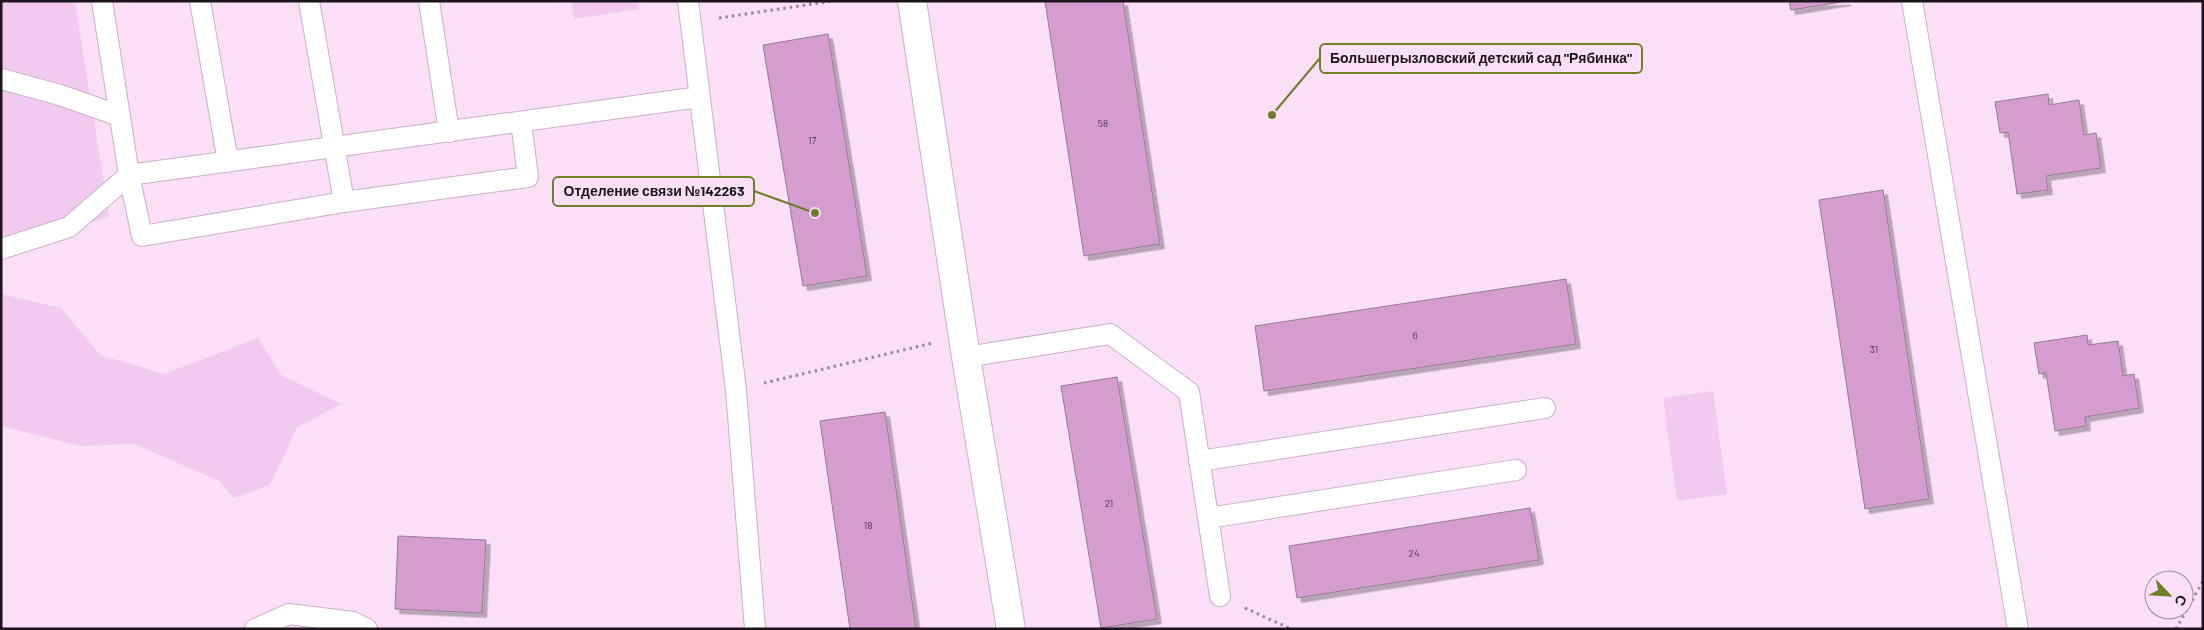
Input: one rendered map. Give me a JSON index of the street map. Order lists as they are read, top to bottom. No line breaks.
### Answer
{"places":["Большегрызловский детский сад \"Рябинка\"","Отделение связи №142263"],"house_numbers":["58","17","6","31","21","18","24"],"north":"bottom right"}
